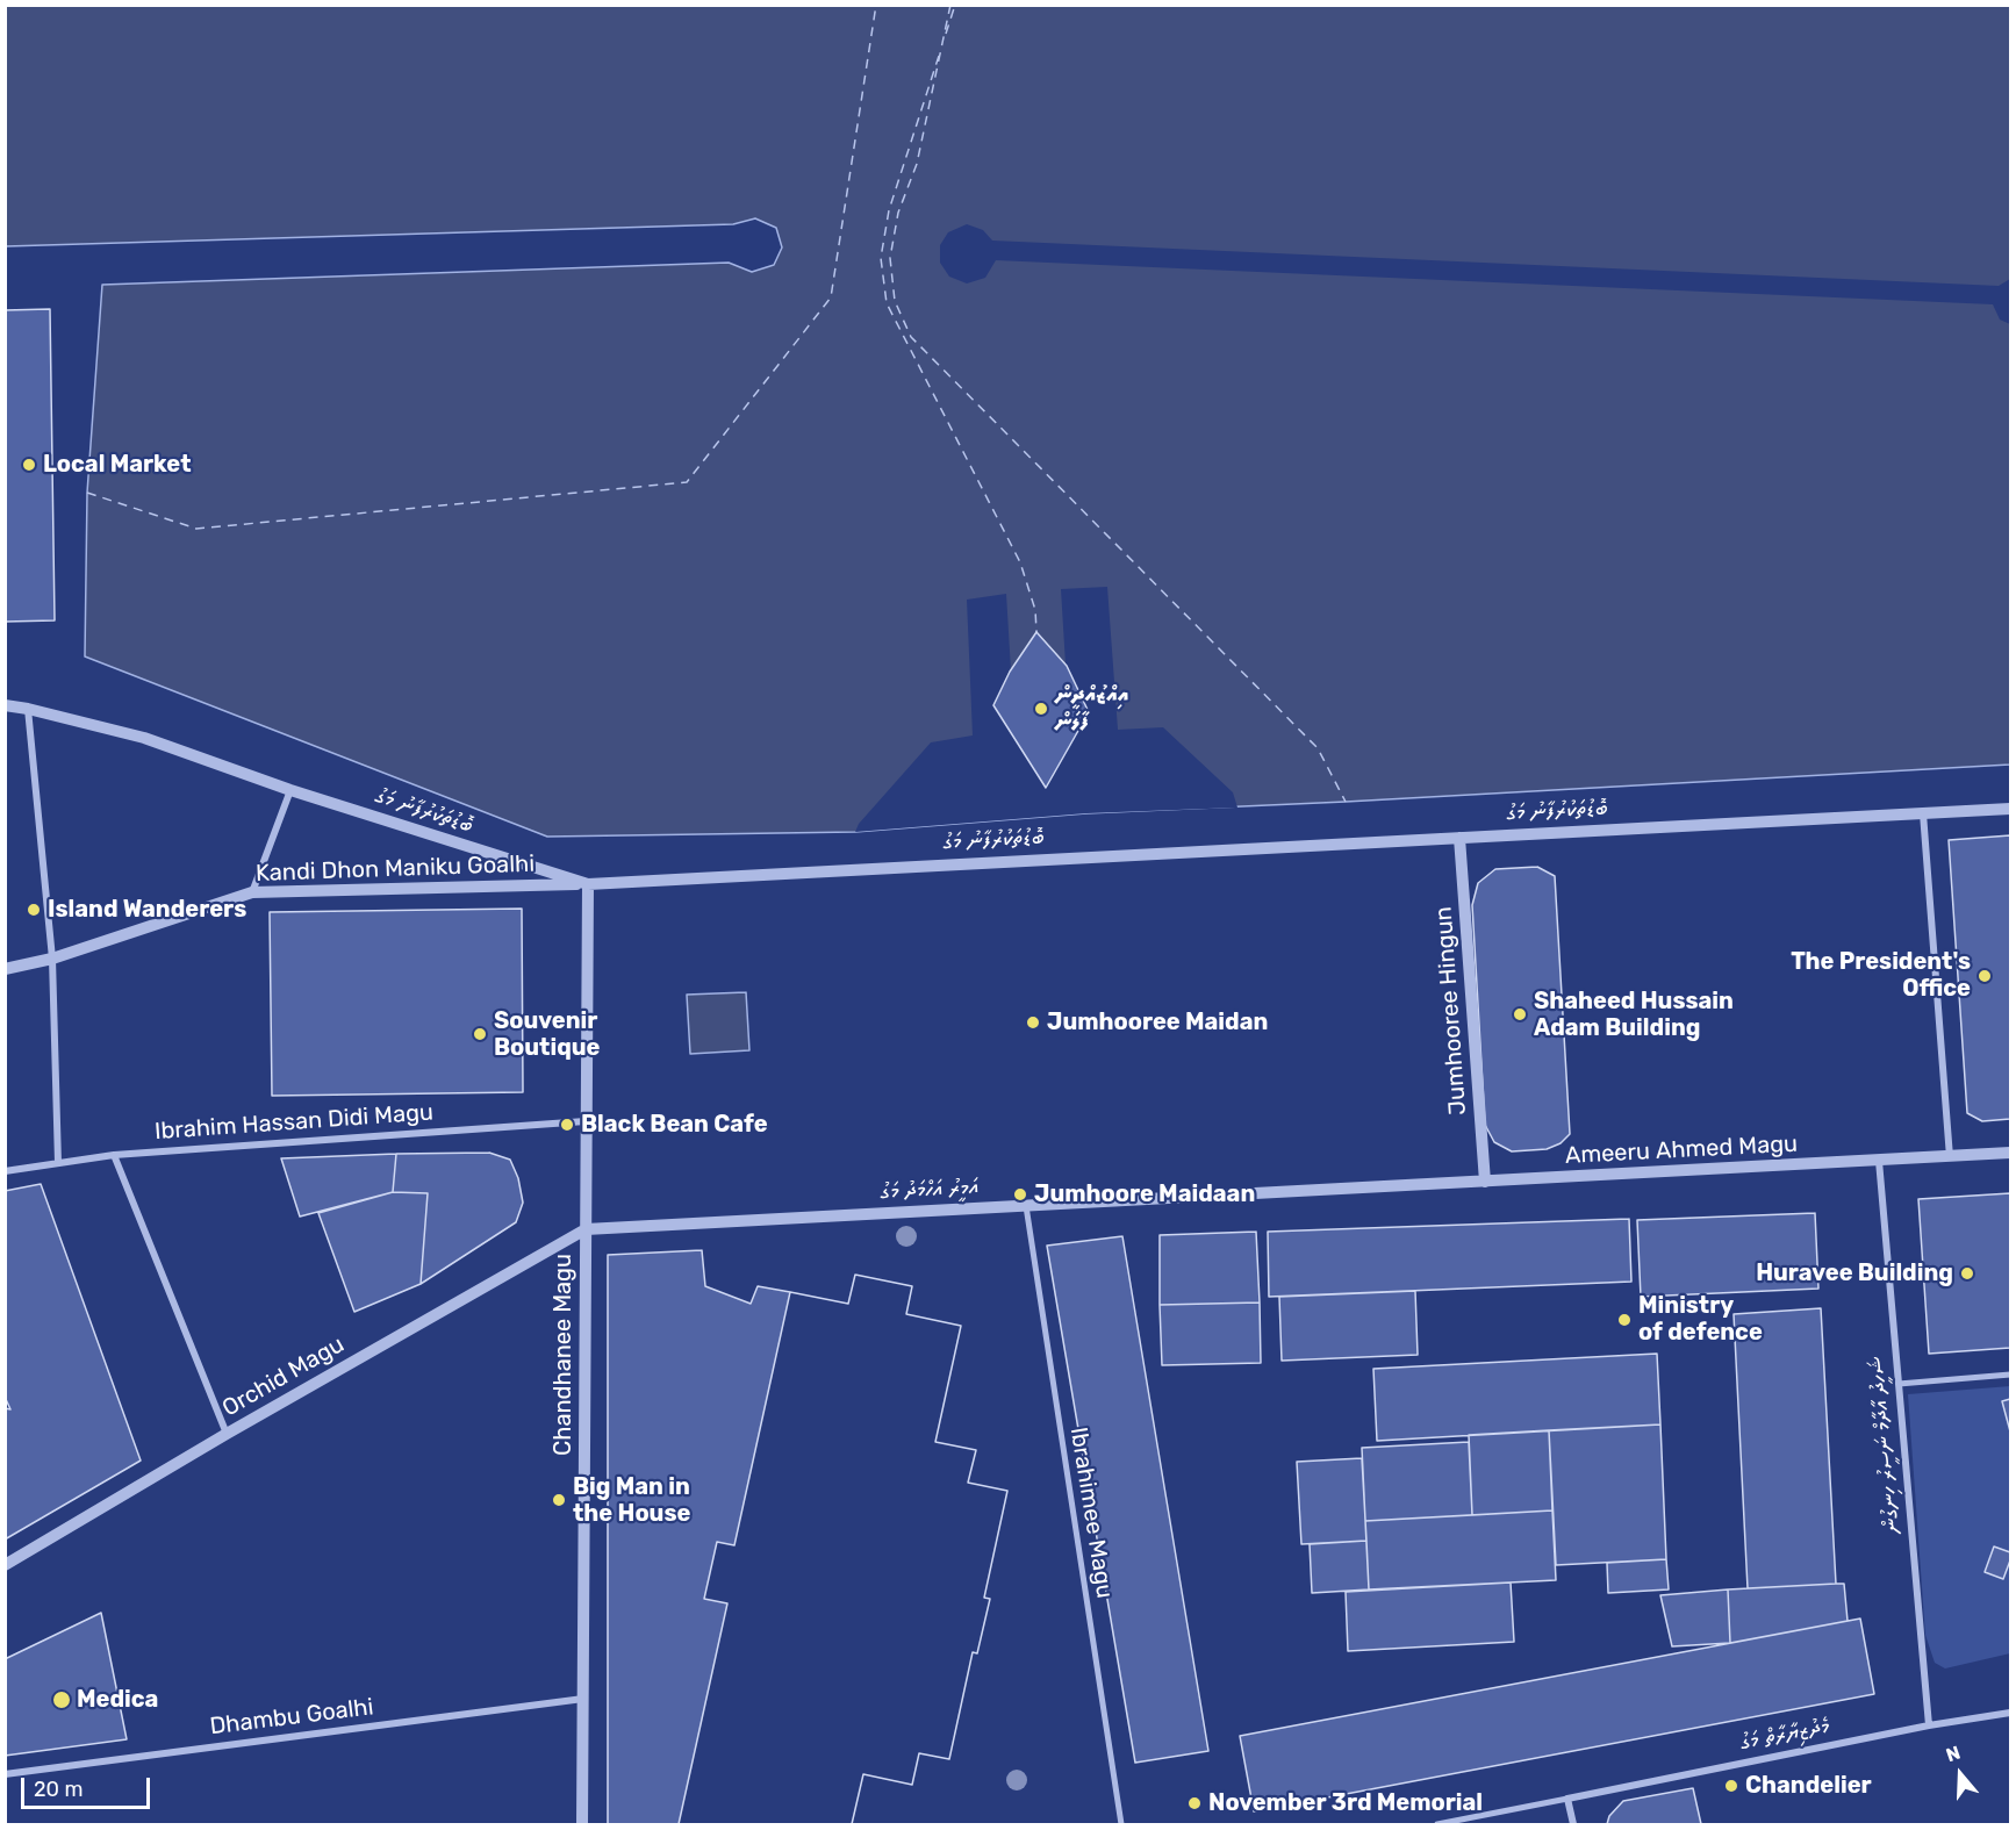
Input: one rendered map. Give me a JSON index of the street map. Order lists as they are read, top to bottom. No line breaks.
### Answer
{"streets":{"street":["ބޮޑުތަކުރުފާނު މަގު","Kandi Dhon Maniku Goalhi","Jumhooree Hingun","Ibrahim Hassan Didi Magu","Ameeru Ahmed Magu","އަމީރު އަހްމަދު މަގު","Chandhanee Magu","Orchid Magu","ޝަހީދު އާދާމް ނަސީރު ހިނގުން","Ibrahimee Magu","Dhambu Goalhi","މެދުޒިޔާރާތް މަގު"]},"crossings":[["ބޮޑުތަކުރުފާނު މަގު","Kandi Dhon Maniku Goalhi"],["ބޮޑުތަކުރުފާނު މަގު","Jumhooree Hingun"],["ބޮޑުތަކުރުފާނު މަގު","Chandhanee Magu"],["Kandi Dhon Maniku Goalhi","Chandhanee Magu"],["Jumhooree Hingun","Ameeru Ahmed Magu"],["Jumhooree Hingun","އަމީރު އަހްމަދު މަގު"],["Ibrahim Hassan Didi Magu","Chandhanee Magu"],["Ameeru Ahmed Magu","އަމީރު އަހްމަދު މަގު"],["Ameeru Ahmed Magu","ޝަހީދު އާދާމް ނަސީރު ހިނގުން"],["އަމީރު އަހްމަދު މަގު","Chandhanee Magu"],["އަމީރު އަހްމަދު މަގު","Orchid Magu"],["އަމީރު އަހްމަދު މަގު","Ibrahimee Magu"],["Chandhanee Magu","Orchid Magu"],["Chandhanee Magu","Dhambu Goalhi"],["ޝަހީދު އާދާމް ނަސީރު ހިނގުން","މެދުޒިޔާރާތް މަގު"]],"places":["Local Market","އިއްޒުއްދީން ފާލަން","Island Wanderers","The President's Office","Shaheed Hussain Adam Building","Jumhooree Maidan","Souvenir Boutique","Black Bean Cafe","Jumhoore Maidaan","Huravee Building","Ministry of defence","Big Man in the House","Medica","Chandelier","November 3rd Memorial"],"scale_bar":"20 m","north":"top"}
